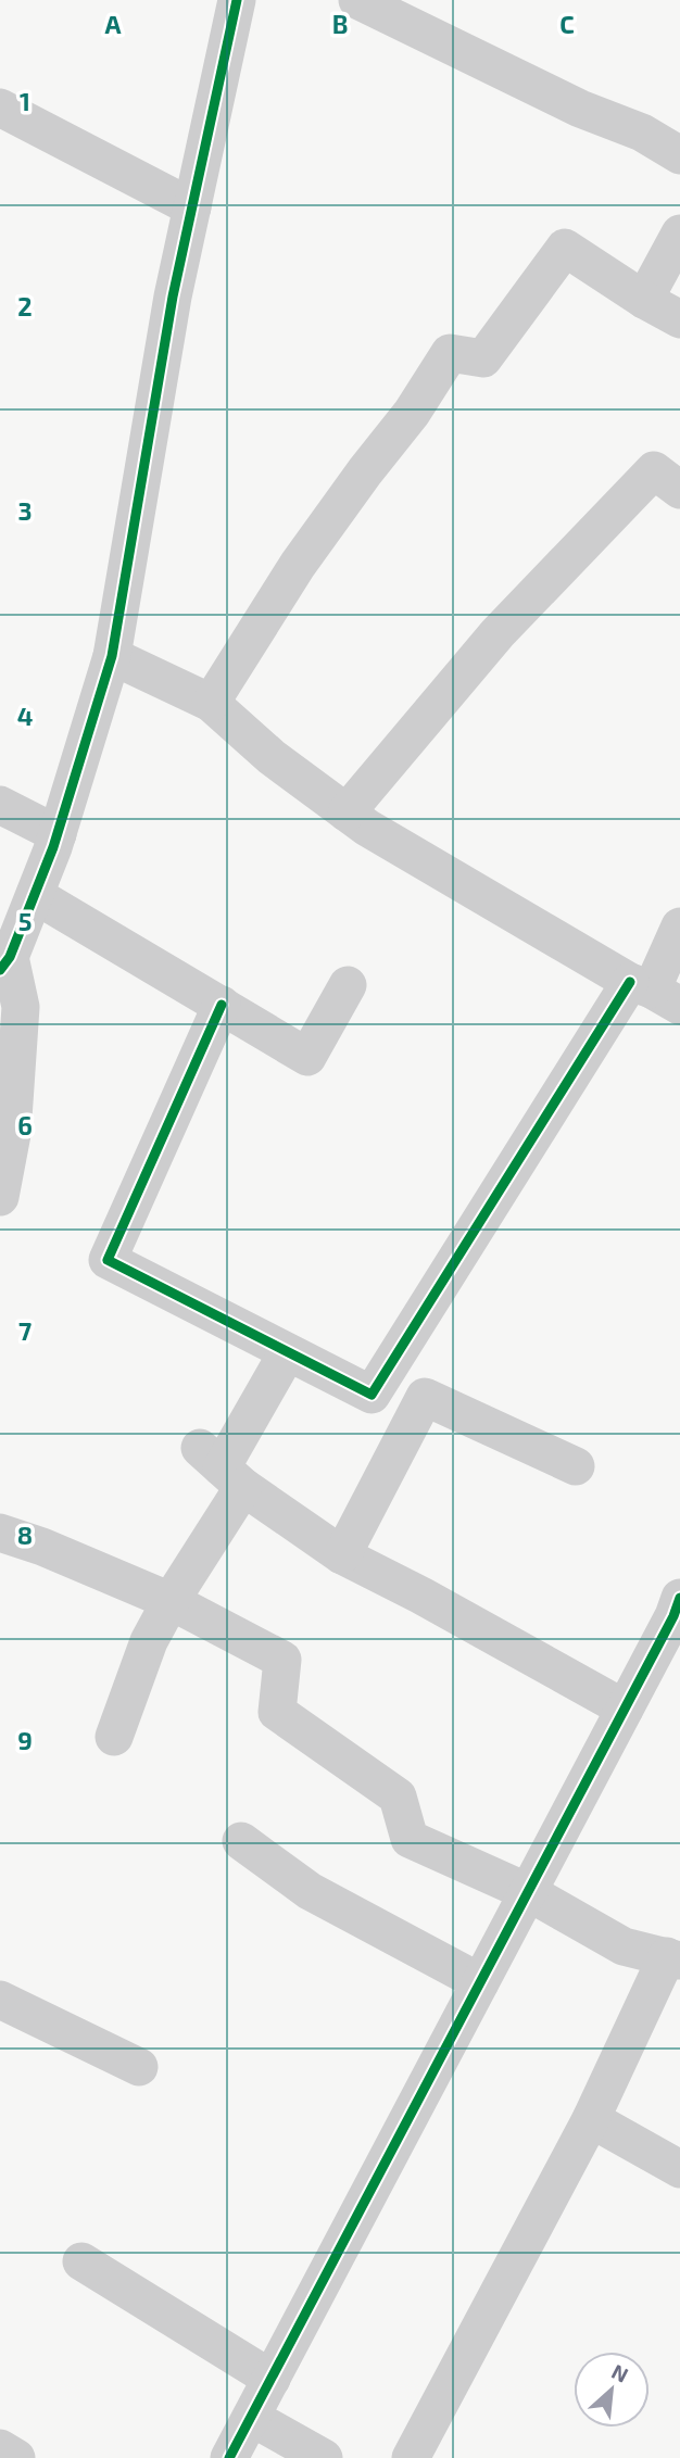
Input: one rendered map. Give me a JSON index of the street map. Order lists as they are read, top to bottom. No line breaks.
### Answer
{"north":"top right","grid":{"columns":["A","B","C"],"rows":["1","2","3","4","5","6","7","8","9"]}}
